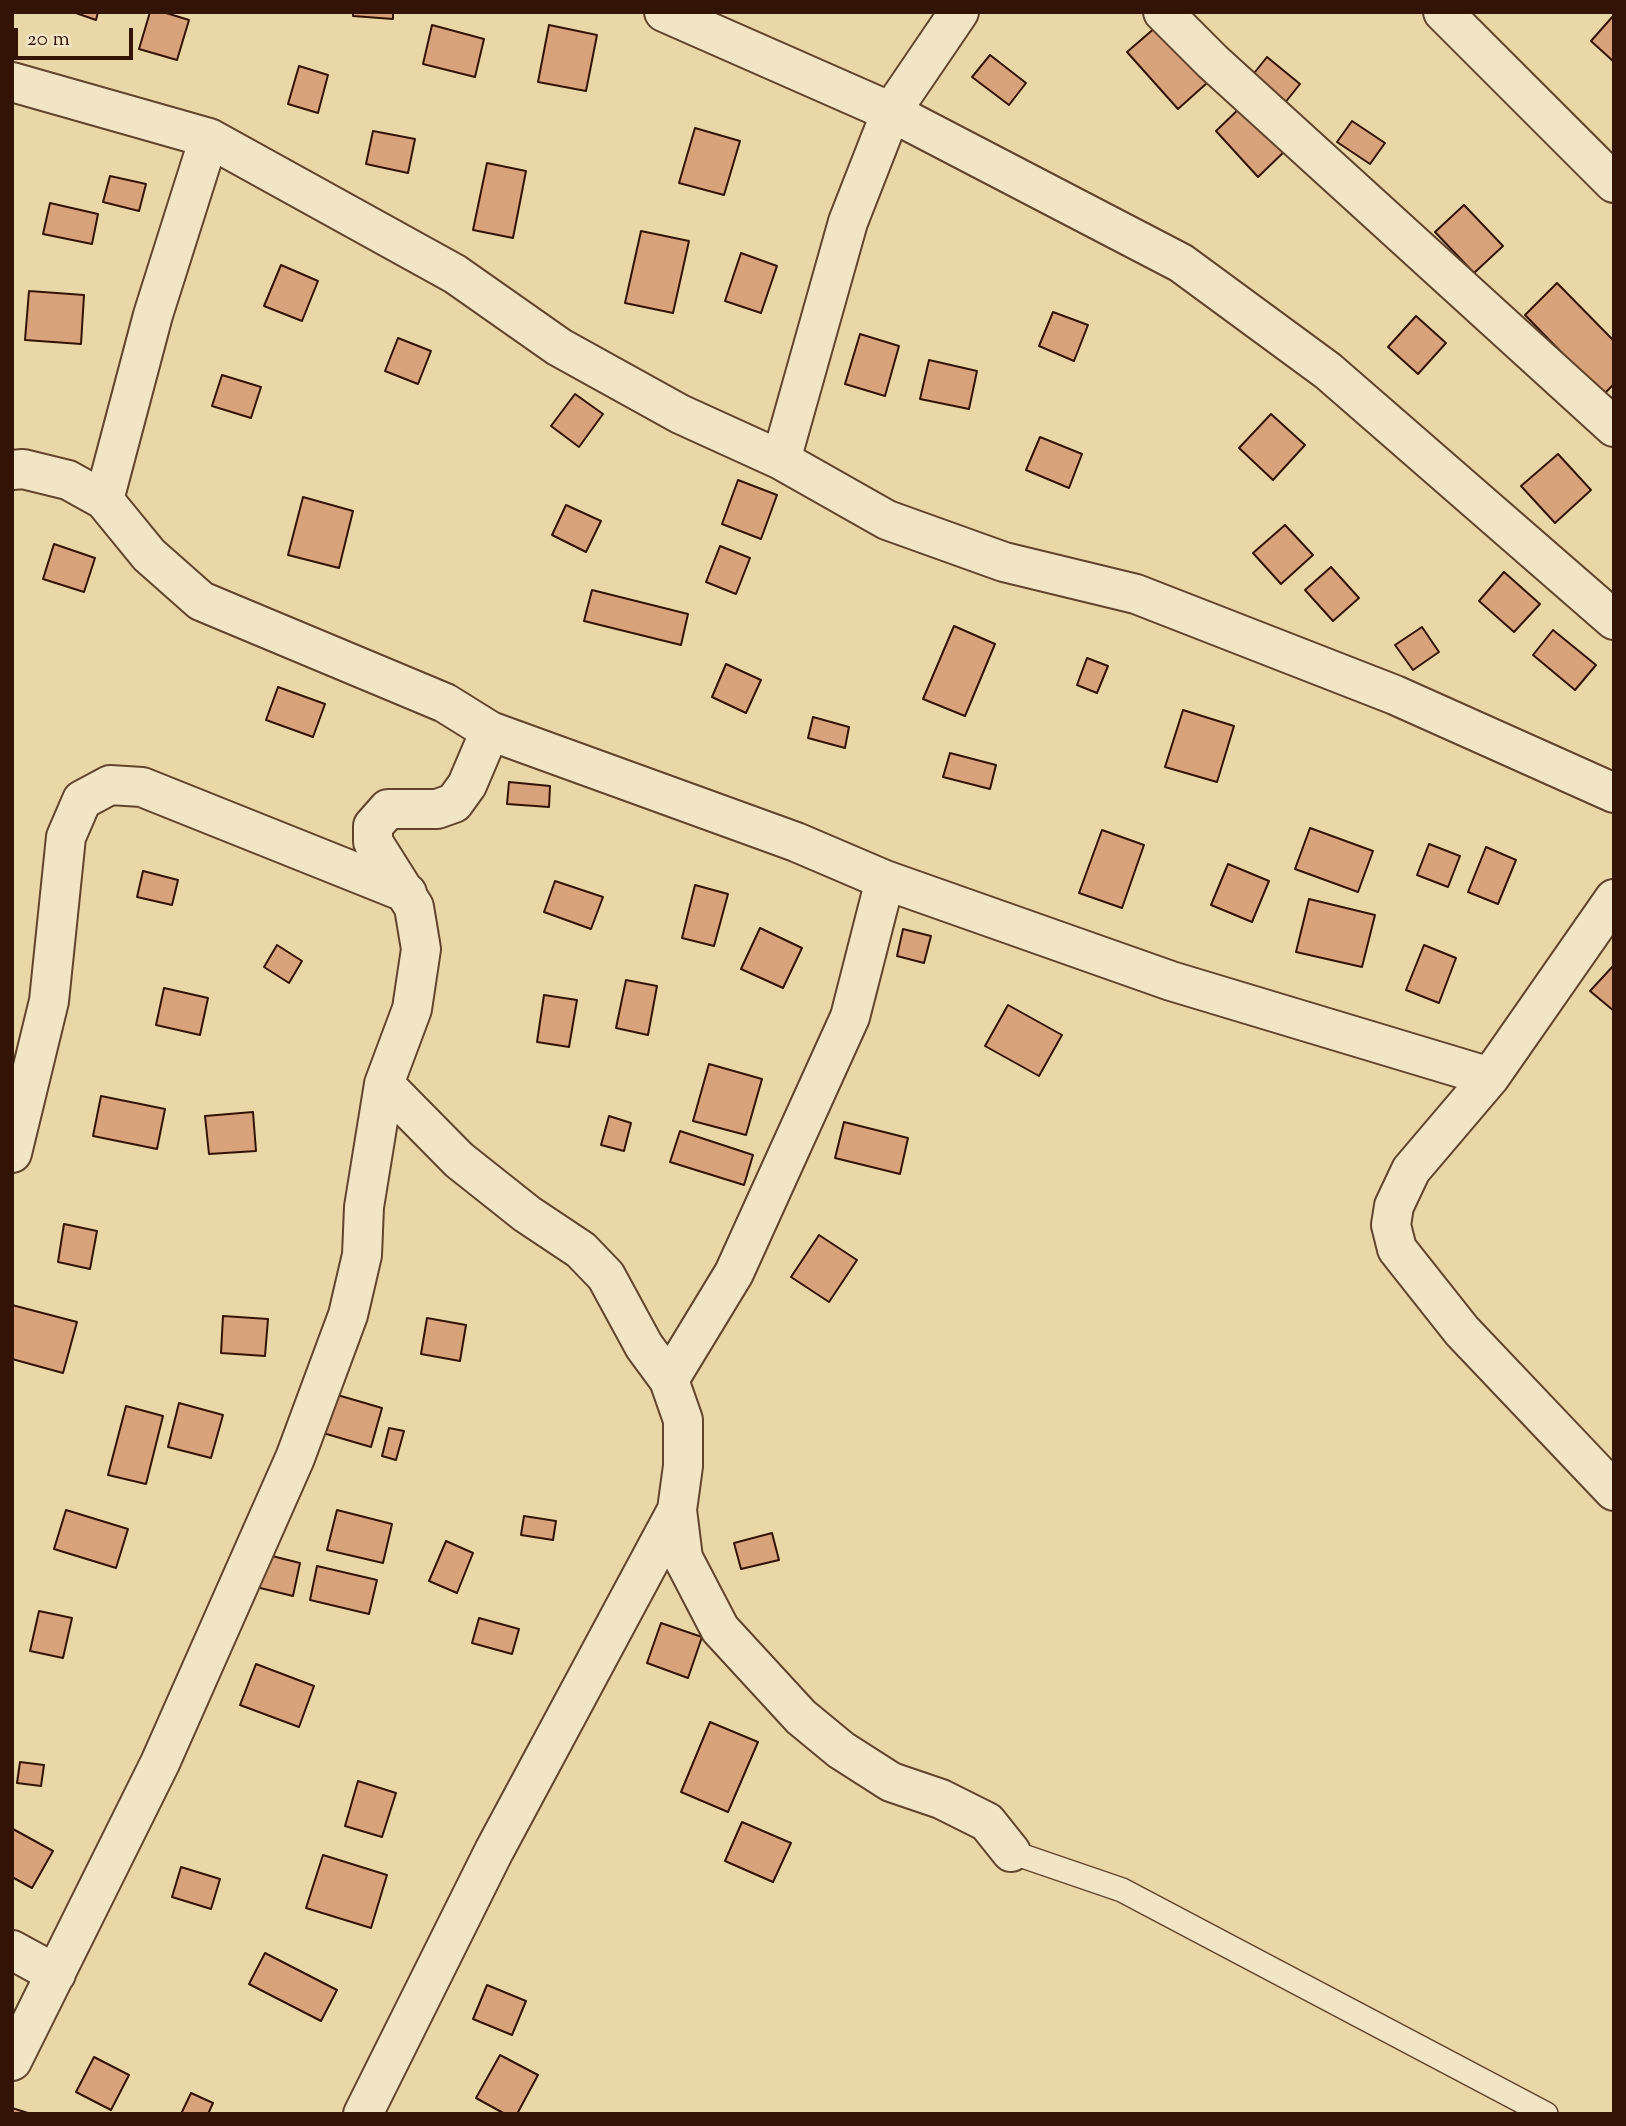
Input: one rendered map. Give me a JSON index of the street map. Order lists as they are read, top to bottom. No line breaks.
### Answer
{"scale_bar":"20 m"}
